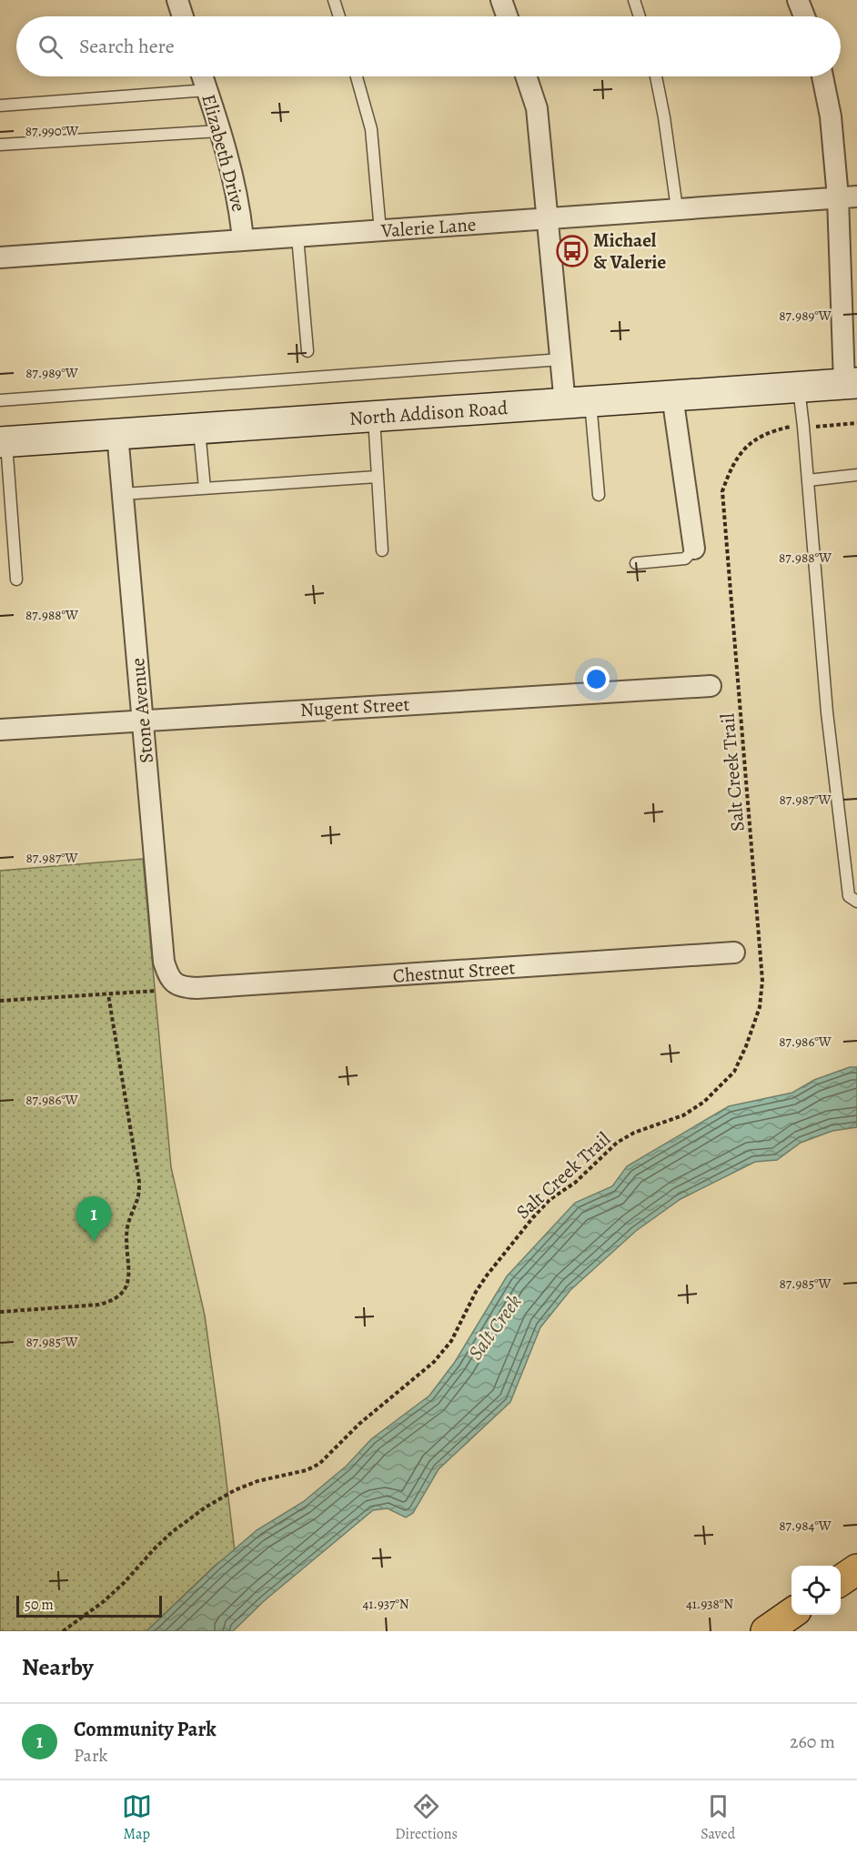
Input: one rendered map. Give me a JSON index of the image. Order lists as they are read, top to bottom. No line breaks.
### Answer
{"streets":{"street":["Elizabeth Drive","Valerie Lane","North Addison Road","Nugent Street","Stone Avenue","Chestnut Street"],"path":["Salt Creek Trail"]},"crossings":[["Elizabeth Drive","Valerie Lane"],["North Addison Road","Stone Avenue"],["Nugent Street","Stone Avenue"],["Stone Avenue","Chestnut Street"]],"water":["Salt Creek"],"places":{"bus stop":["Michael & Valerie"]},"scale_bar":"50 m","page":{"search":"Search here","pins":"1","scale":"50 m","heading":"Nearby","list":[{"mark":"1","name":"Community Park","note":"Park","value":"260 m"}],"nav":["Map","Directions","Saved"]},"coordinates":["87.990°W","87.989°W","87.988°W","87.987°W","87.986°W","87.985°W","87.984°W","41.937°N","41.938°N"]}
